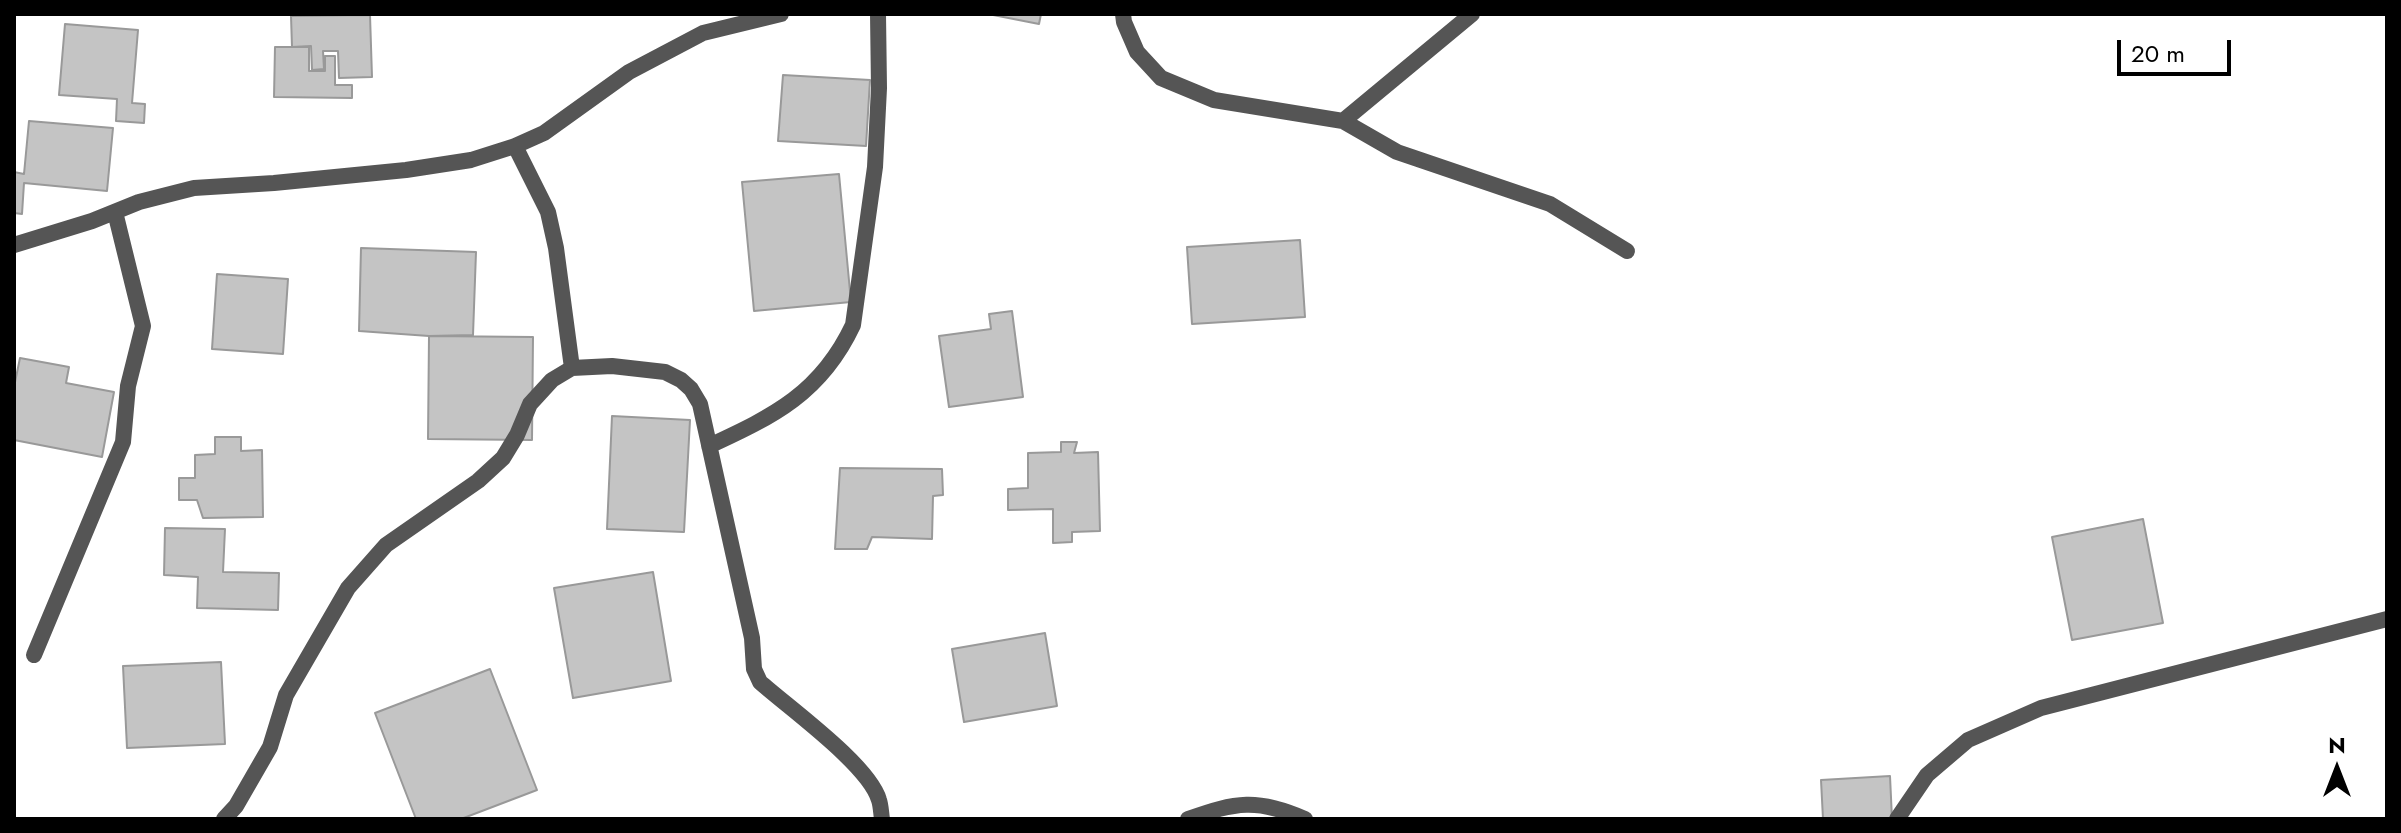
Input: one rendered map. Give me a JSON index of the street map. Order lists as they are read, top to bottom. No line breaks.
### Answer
{"scale_bar":"20 m","north":"top"}
